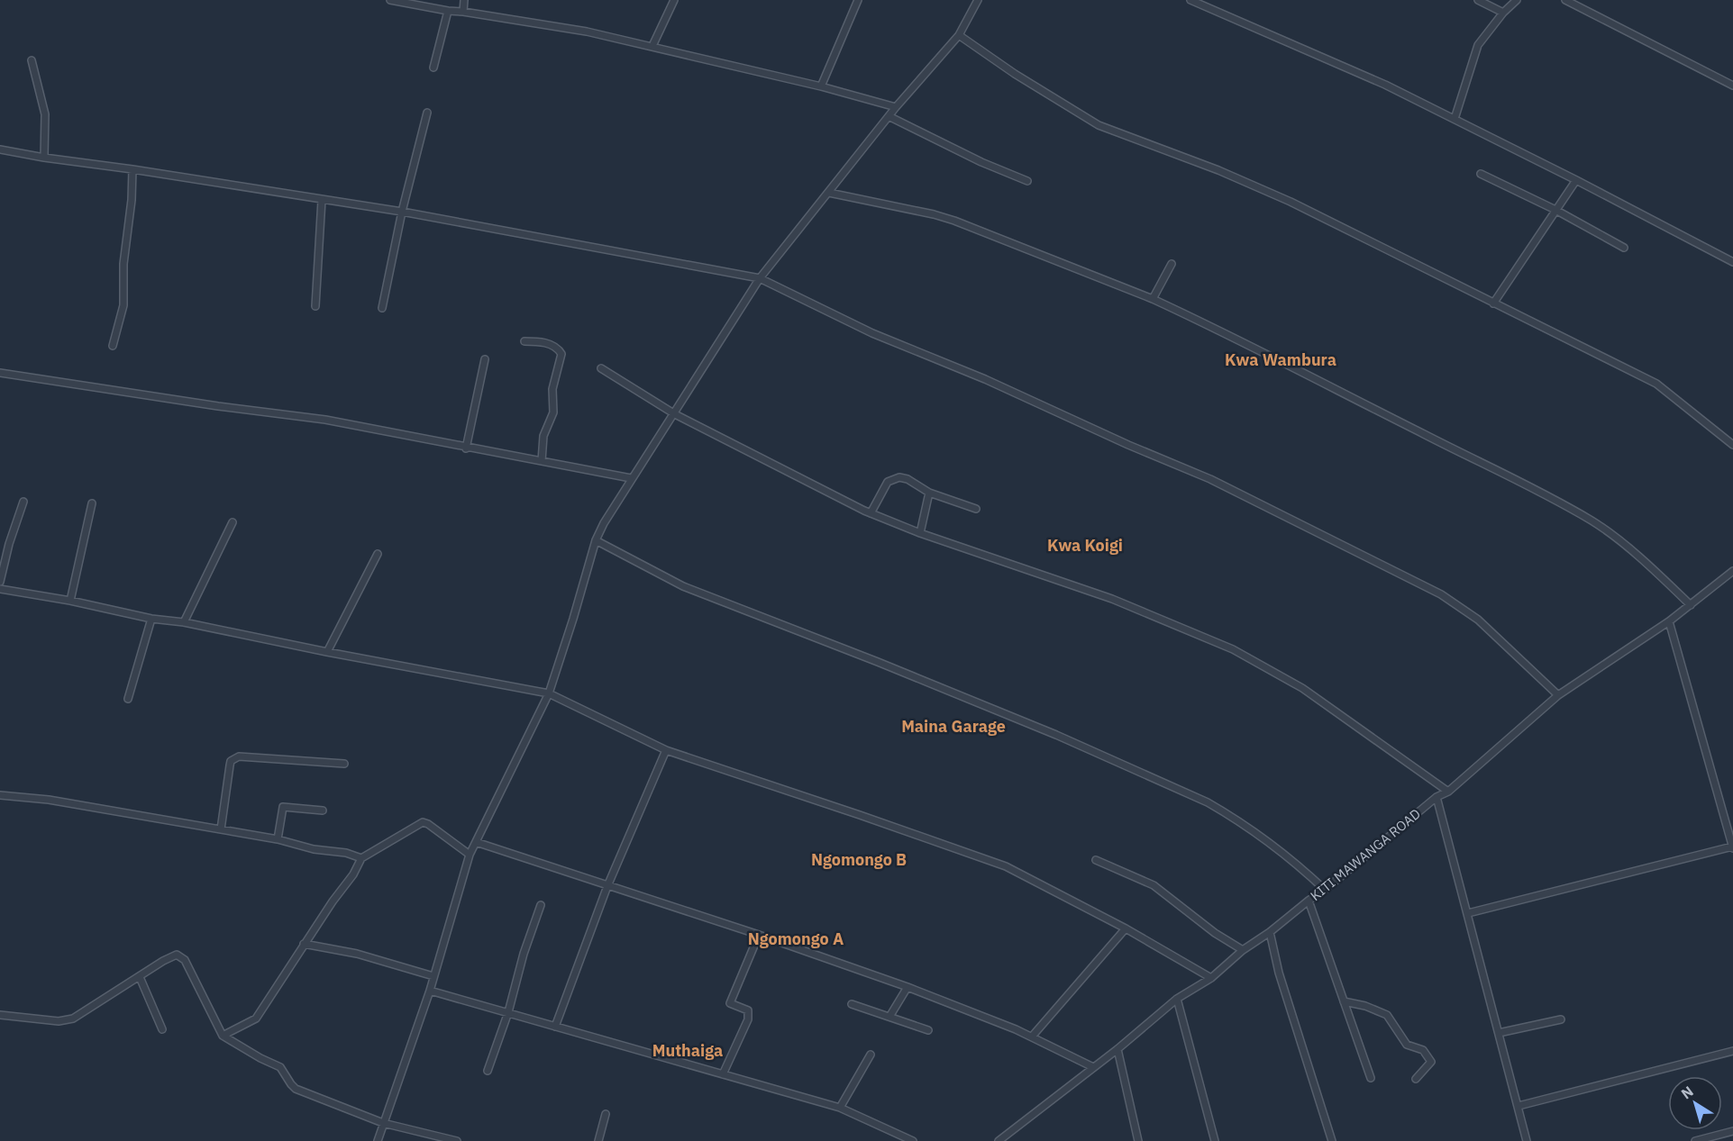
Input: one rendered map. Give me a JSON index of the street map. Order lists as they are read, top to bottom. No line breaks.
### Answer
{"streets":{"street":["KITI MAWANGA ROAD"]},"districts":["Kwa Wambura","Kwa Koigi","Maina Garage","Ngomongo B","Ngomongo A","Muthaiga"],"north":"top left"}
